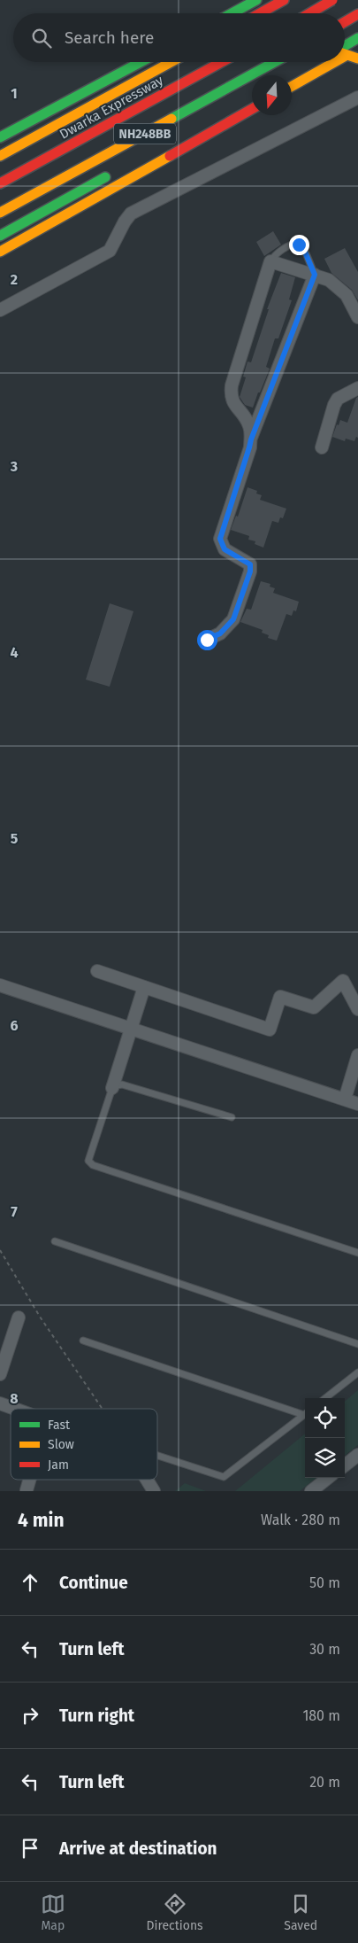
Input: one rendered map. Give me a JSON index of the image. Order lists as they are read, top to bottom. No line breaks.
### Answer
{"streets":{"main road":["Dwarka Expressway","NH248BB"]},"legend":["Fast","Slow","Jam"],"north":"bottom","page":{"search":"Search here","heading":["4 min","Walk · 280 m"],"list":[["Continue","50 m"],["Turn left","30 m"],["Turn right","180 m"],["Turn left","20 m"],"Arrive at destination"],"nav":["Map","Directions","Saved"]},"grid":{"rows":["1","2","3","4","5","6","7","8"]}}
